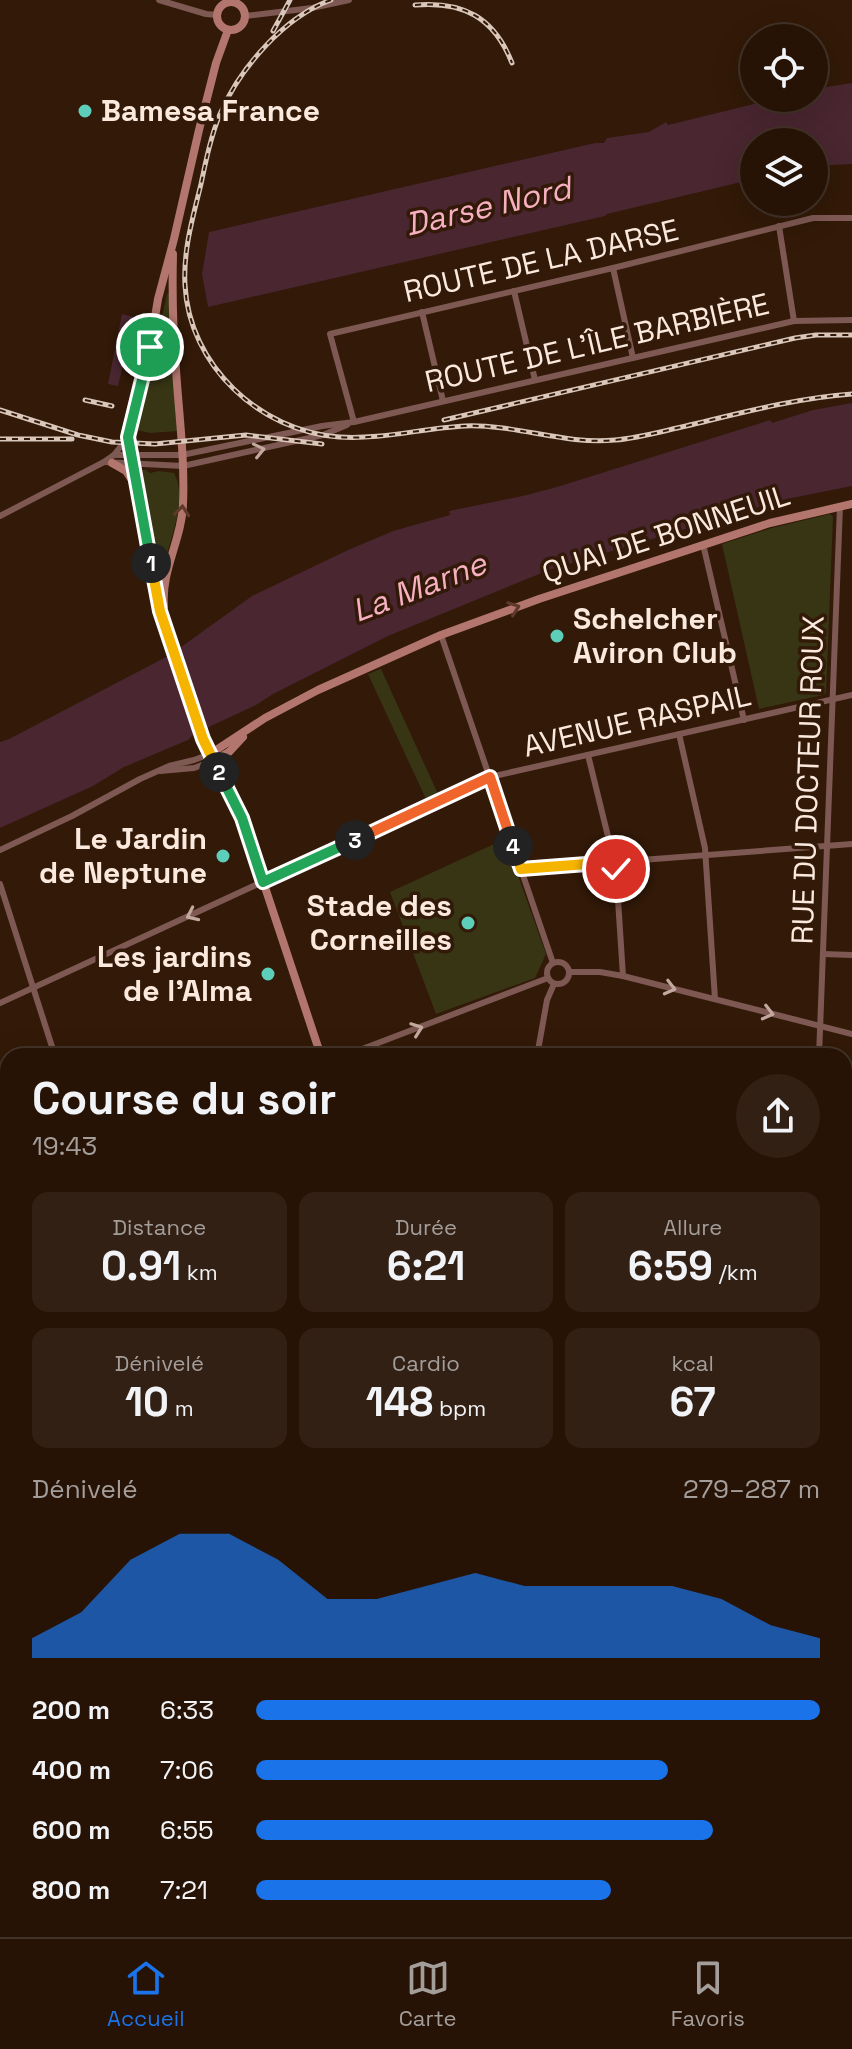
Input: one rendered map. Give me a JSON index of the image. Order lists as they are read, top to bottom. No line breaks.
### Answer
{"streets":{"main road":["QUAI DE BONNEUIL"],"street":["ROUTE DE LA DARSE","ROUTE DE L'ÎLE BARBIÈRE","AVENUE RASPAIL","RUE DU DOCTEUR ROUX"]},"crossings":[["ROUTE DE LA DARSE","ROUTE DE L'ÎLE BARBIÈRE"],["QUAI DE BONNEUIL","RUE DU DOCTEUR ROUX"],["AVENUE RASPAIL","RUE DU DOCTEUR ROUX"]],"water":["Darse Nord","La Marne"],"places":["Bamesa France","Schelcher Aviron Club","Le Jardin de Neptune","Stade des Corneilles","Les jardins de l'Alma"],"page":{"pins":["1","2","3","4"],"heading":["Course du soir","19:43"],"stats":[["Distance","0.91 km"],["Durée","6:21"],["Allure","6:59 /km"],["Dénivelé","10 m"],["Cardio","148 bpm"],["kcal","67"]],"chart":["Dénivelé","279–287 m"],"list":[{"name":"200 m","note":"6:33"},{"name":"400 m","note":"7:06"},{"name":"600 m","note":"6:55"},{"name":"800 m","note":"7:21"}],"tabs":["Accueil","Carte","Favoris"]}}
